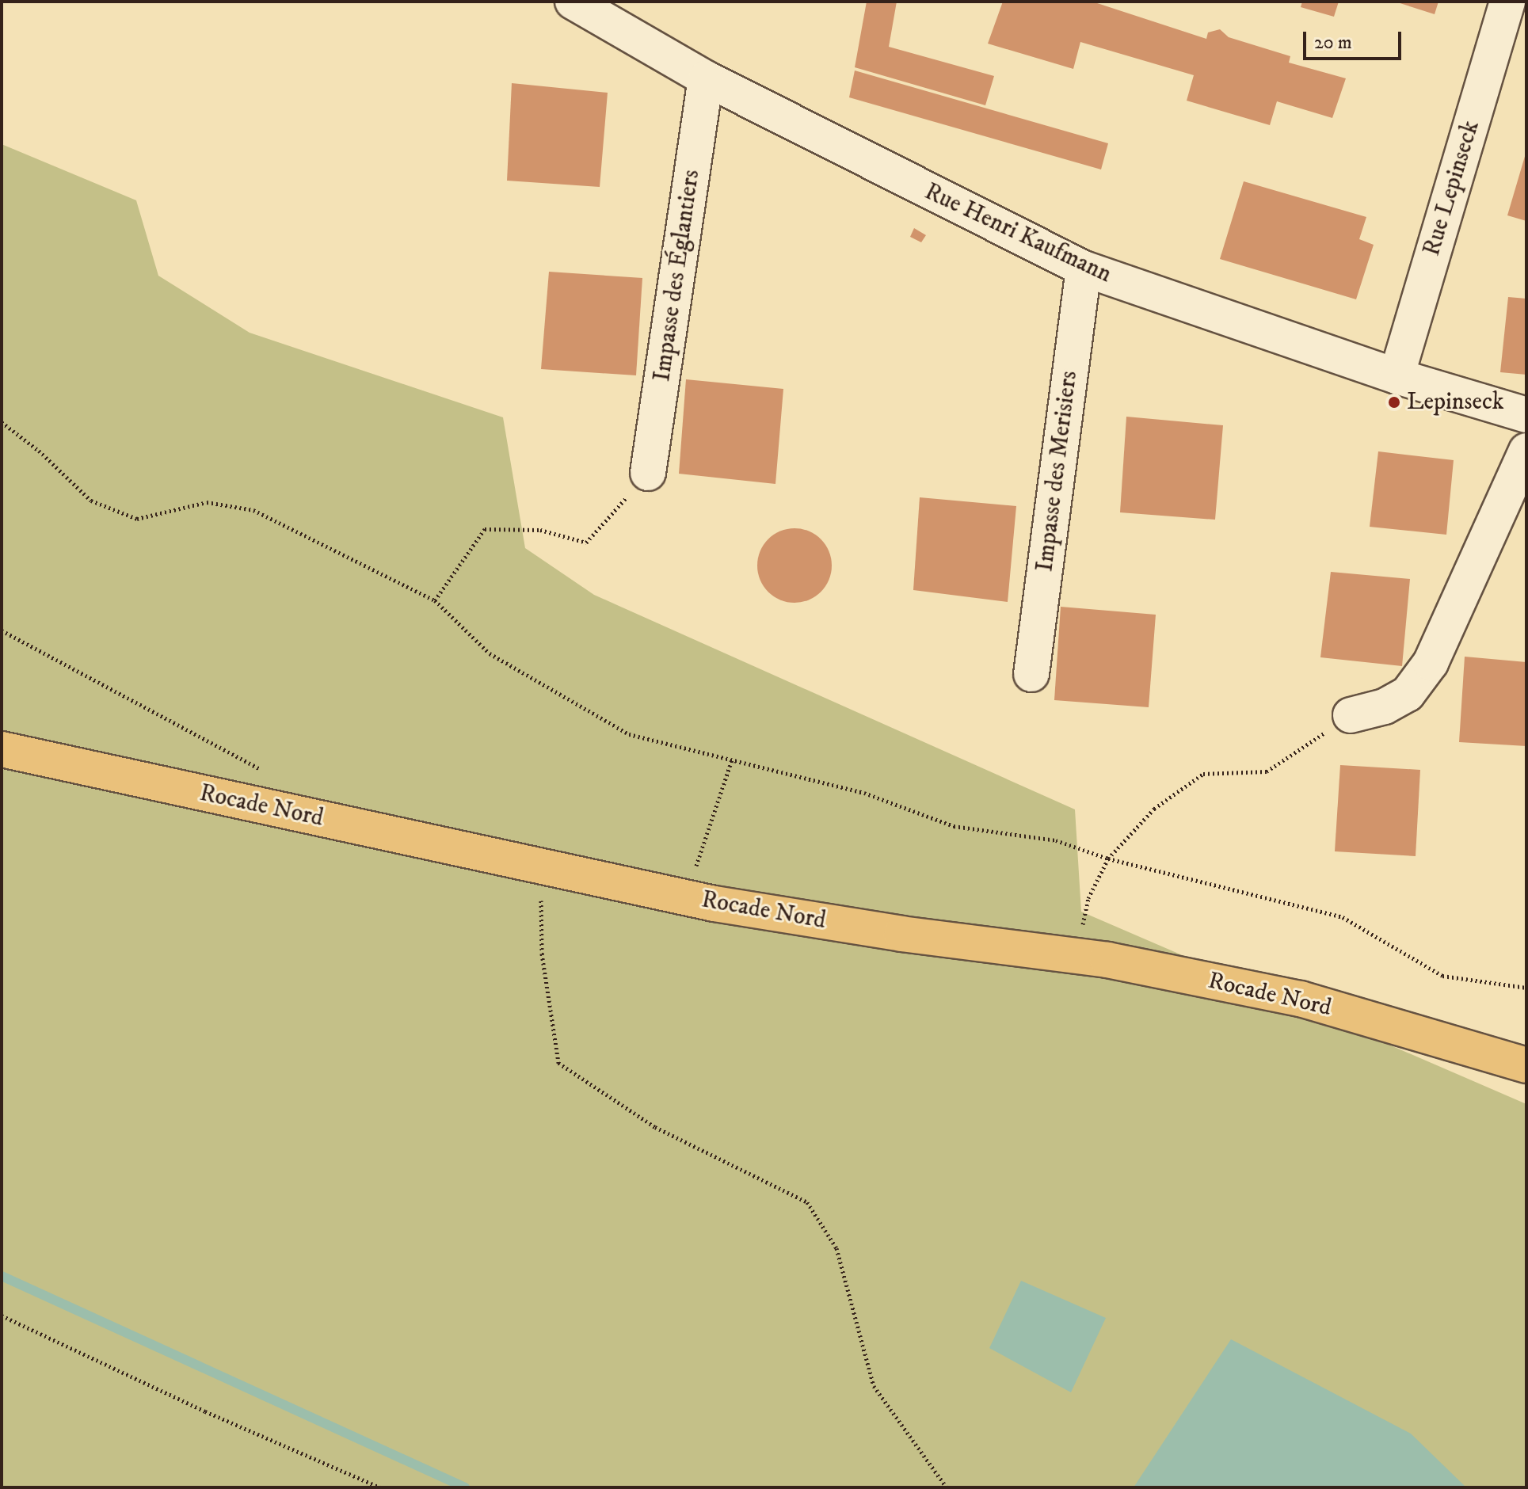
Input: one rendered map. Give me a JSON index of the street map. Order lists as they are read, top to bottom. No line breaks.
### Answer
{"streets":{"main road":["Rocade Nord"],"street":["Rue Lepinseck","Rue Henri Kaufmann","Impasse des Églantiers","Impasse des Merisiers"]},"crossings":[["Rue Lepinseck","Rue Henri Kaufmann"],["Rue Henri Kaufmann","Impasse des Églantiers"],["Rue Henri Kaufmann","Impasse des Merisiers"]],"places":["Lepinseck"],"scale_bar":"20 m"}
